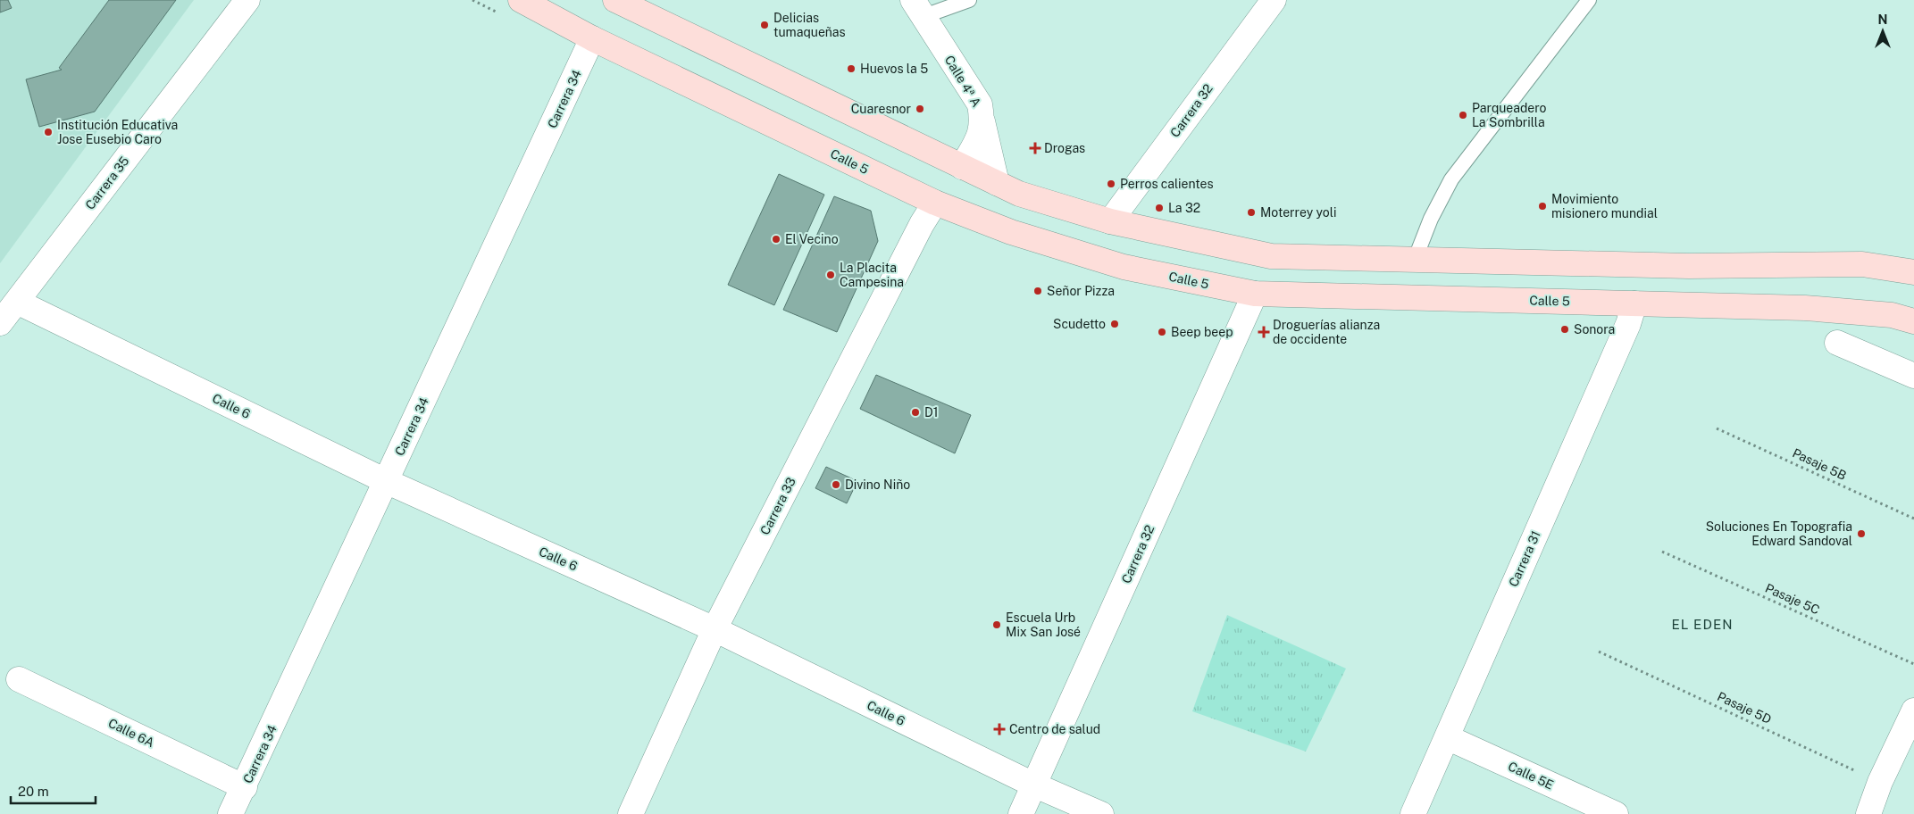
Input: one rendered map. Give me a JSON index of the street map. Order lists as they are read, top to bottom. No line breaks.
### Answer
{"streets":{"main road":["Calle 5"],"street":["Calle 4ª A","Carrera 34","Carrera 32","Carrera 35","Calle 6","Carrera 33","Carrera 31","Calle 6A","Calle 5E"],"path":["Pasaje 5B","Pasaje 5C","Pasaje 5D"]},"crossings":[["Carrera 34","Calle 5"],["Carrera 34","Calle 6"],["Carrera 34","Calle 6A"],["Carrera 32","Calle 5"],["Carrera 32","Calle 6"],["Calle 5","Carrera 33"],["Calle 5","Carrera 31"],["Carrera 35","Calle 6"],["Calle 6","Carrera 33"],["Carrera 31","Calle 5E"]],"districts":["EL EDEN"],"places":{"other":["Delicias tumaqueñas","Huevos la 5","Cuaresnor","Parqueadero La Sombrilla","Institución Educativa Jose Eusebio Caro","Perros calientes","Movimiento misionero mundial","La 32","Moterrey yoli","El Vecino","La Placita Campesina","Señor Pizza","Scudetto","Sonora","Beep beep","D1","Divino Niño","Soluciones En Topografia Edward Sandoval","Escuela Urb Mix San José"],"health":["Drogas","Droguerías alianza de occidente","Centro de salud"]},"scale_bar":"20 m","north":"top"}
